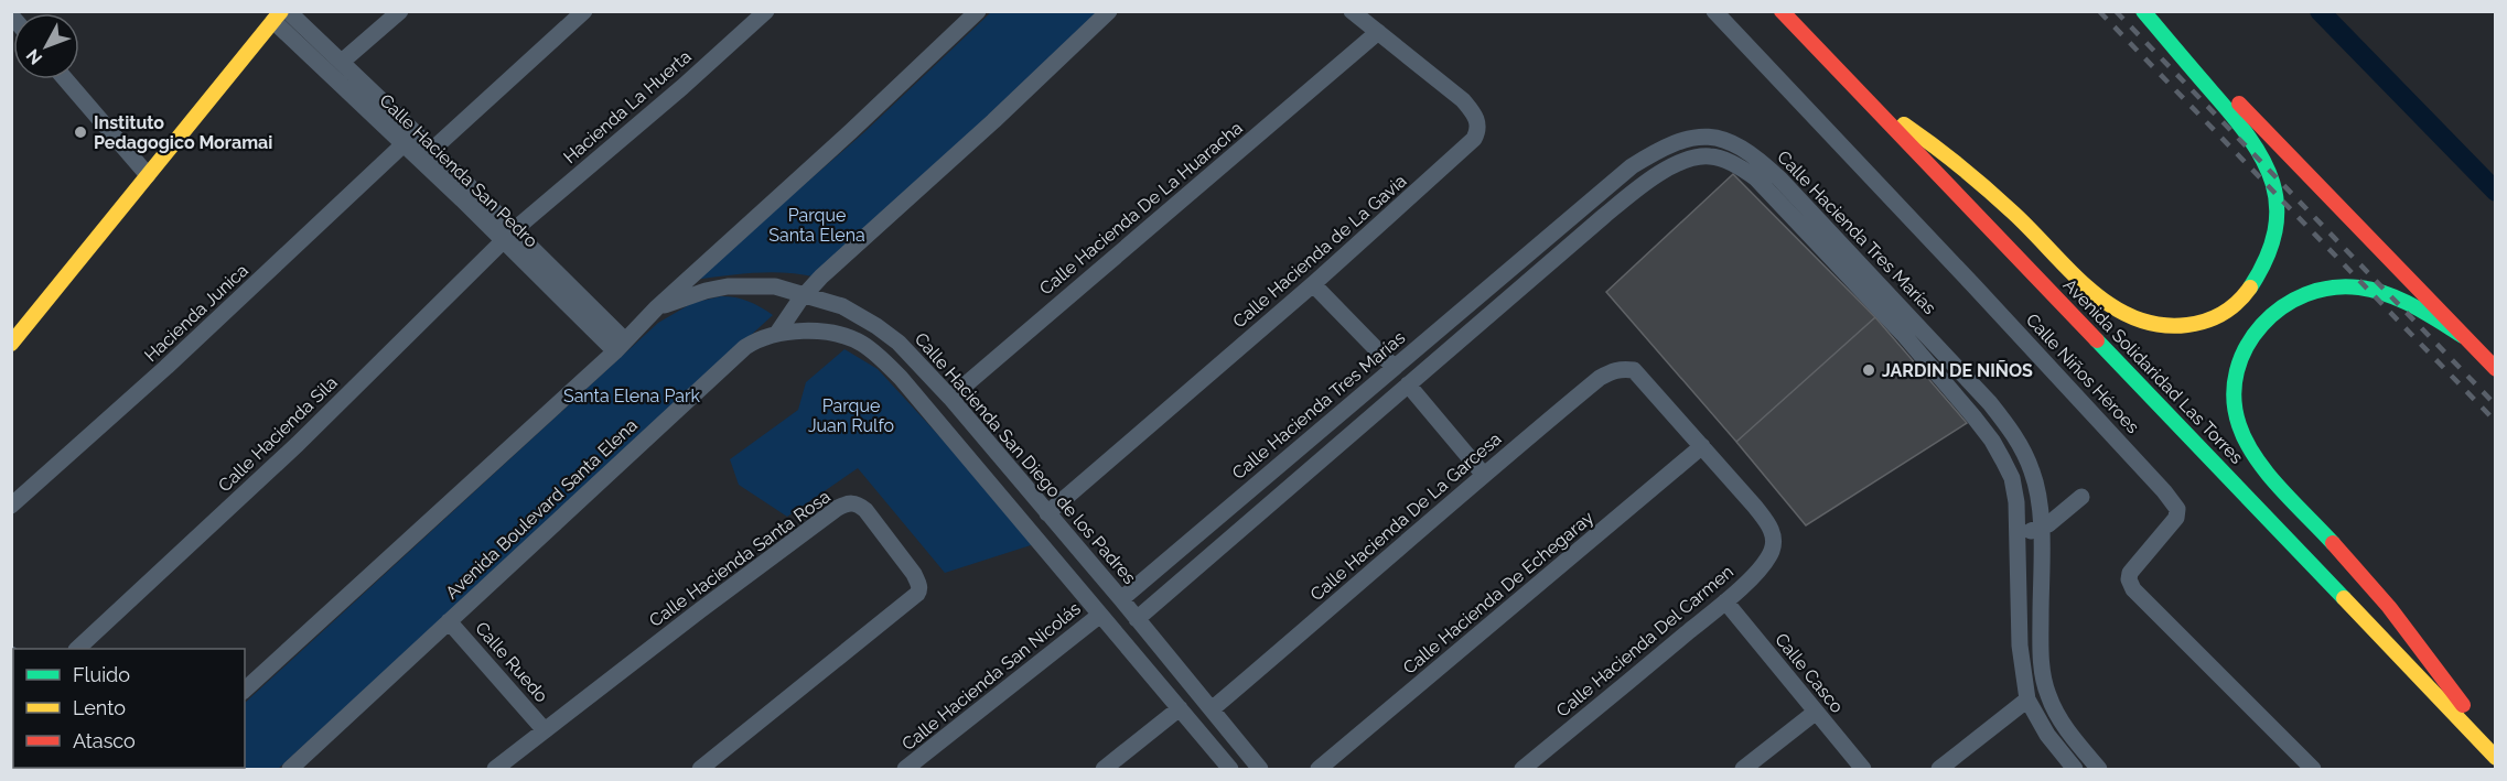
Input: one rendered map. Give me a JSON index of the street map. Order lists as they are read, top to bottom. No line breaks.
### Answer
{"streets":{"main road":["Avenida Solidaridad Las Torres"],"street":["Hacienda La Huerta","Calle Hacienda San Pedro","Calle Hacienda De La Huaracha","Calle Hacienda Tres Marías","Calle Hacienda de La Gavia","Hacienda Junica","Calle Niños Héroes","Calle Hacienda Sila","Calle Hacienda San Diego de los Padres","Avenida Boulevard Santa Elena","Calle Hacienda De La Garcesa","Calle Hacienda Santa Rosa","Calle Hacienda De Echegaray","Calle Hacienda Del Carmen","Calle Ruedo","Calle Casco","Calle Hacienda San Nicolás"]},"crossings":[["Hacienda La Huerta","Calle Hacienda San Pedro"],["Hacienda La Huerta","Calle Hacienda Sila"],["Calle Hacienda San Pedro","Hacienda Junica"],["Calle Hacienda San Pedro","Calle Hacienda Sila"],["Calle Hacienda De La Huaracha","Calle Hacienda de La Gavia"],["Calle Hacienda De La Huaracha","Calle Hacienda San Diego de los Padres"],["Calle Hacienda Tres Marías","Calle Hacienda San Diego de los Padres"],["Calle Hacienda de La Gavia","Calle Hacienda San Diego de los Padres"],["Calle Hacienda San Diego de los Padres","Calle Hacienda De La Garcesa"],["Avenida Boulevard Santa Elena","Calle Ruedo"],["Calle Hacienda De La Garcesa","Calle Hacienda De Echegaray"],["Calle Hacienda De La Garcesa","Calle Hacienda Del Carmen"],["Calle Hacienda Santa Rosa","Calle Ruedo"],["Calle Hacienda De Echegaray","Calle Hacienda Del Carmen"],["Calle Hacienda Del Carmen","Calle Casco"]],"parks":["Parque Santa Elena","Santa Elena Park","Parque Juan Rulfo"],"places":["Instituto Pedagogico Moramai","JARDIN DE NIÑOS"],"legend":["Fluido","Lento","Atasco"],"north":"bottom left"}
